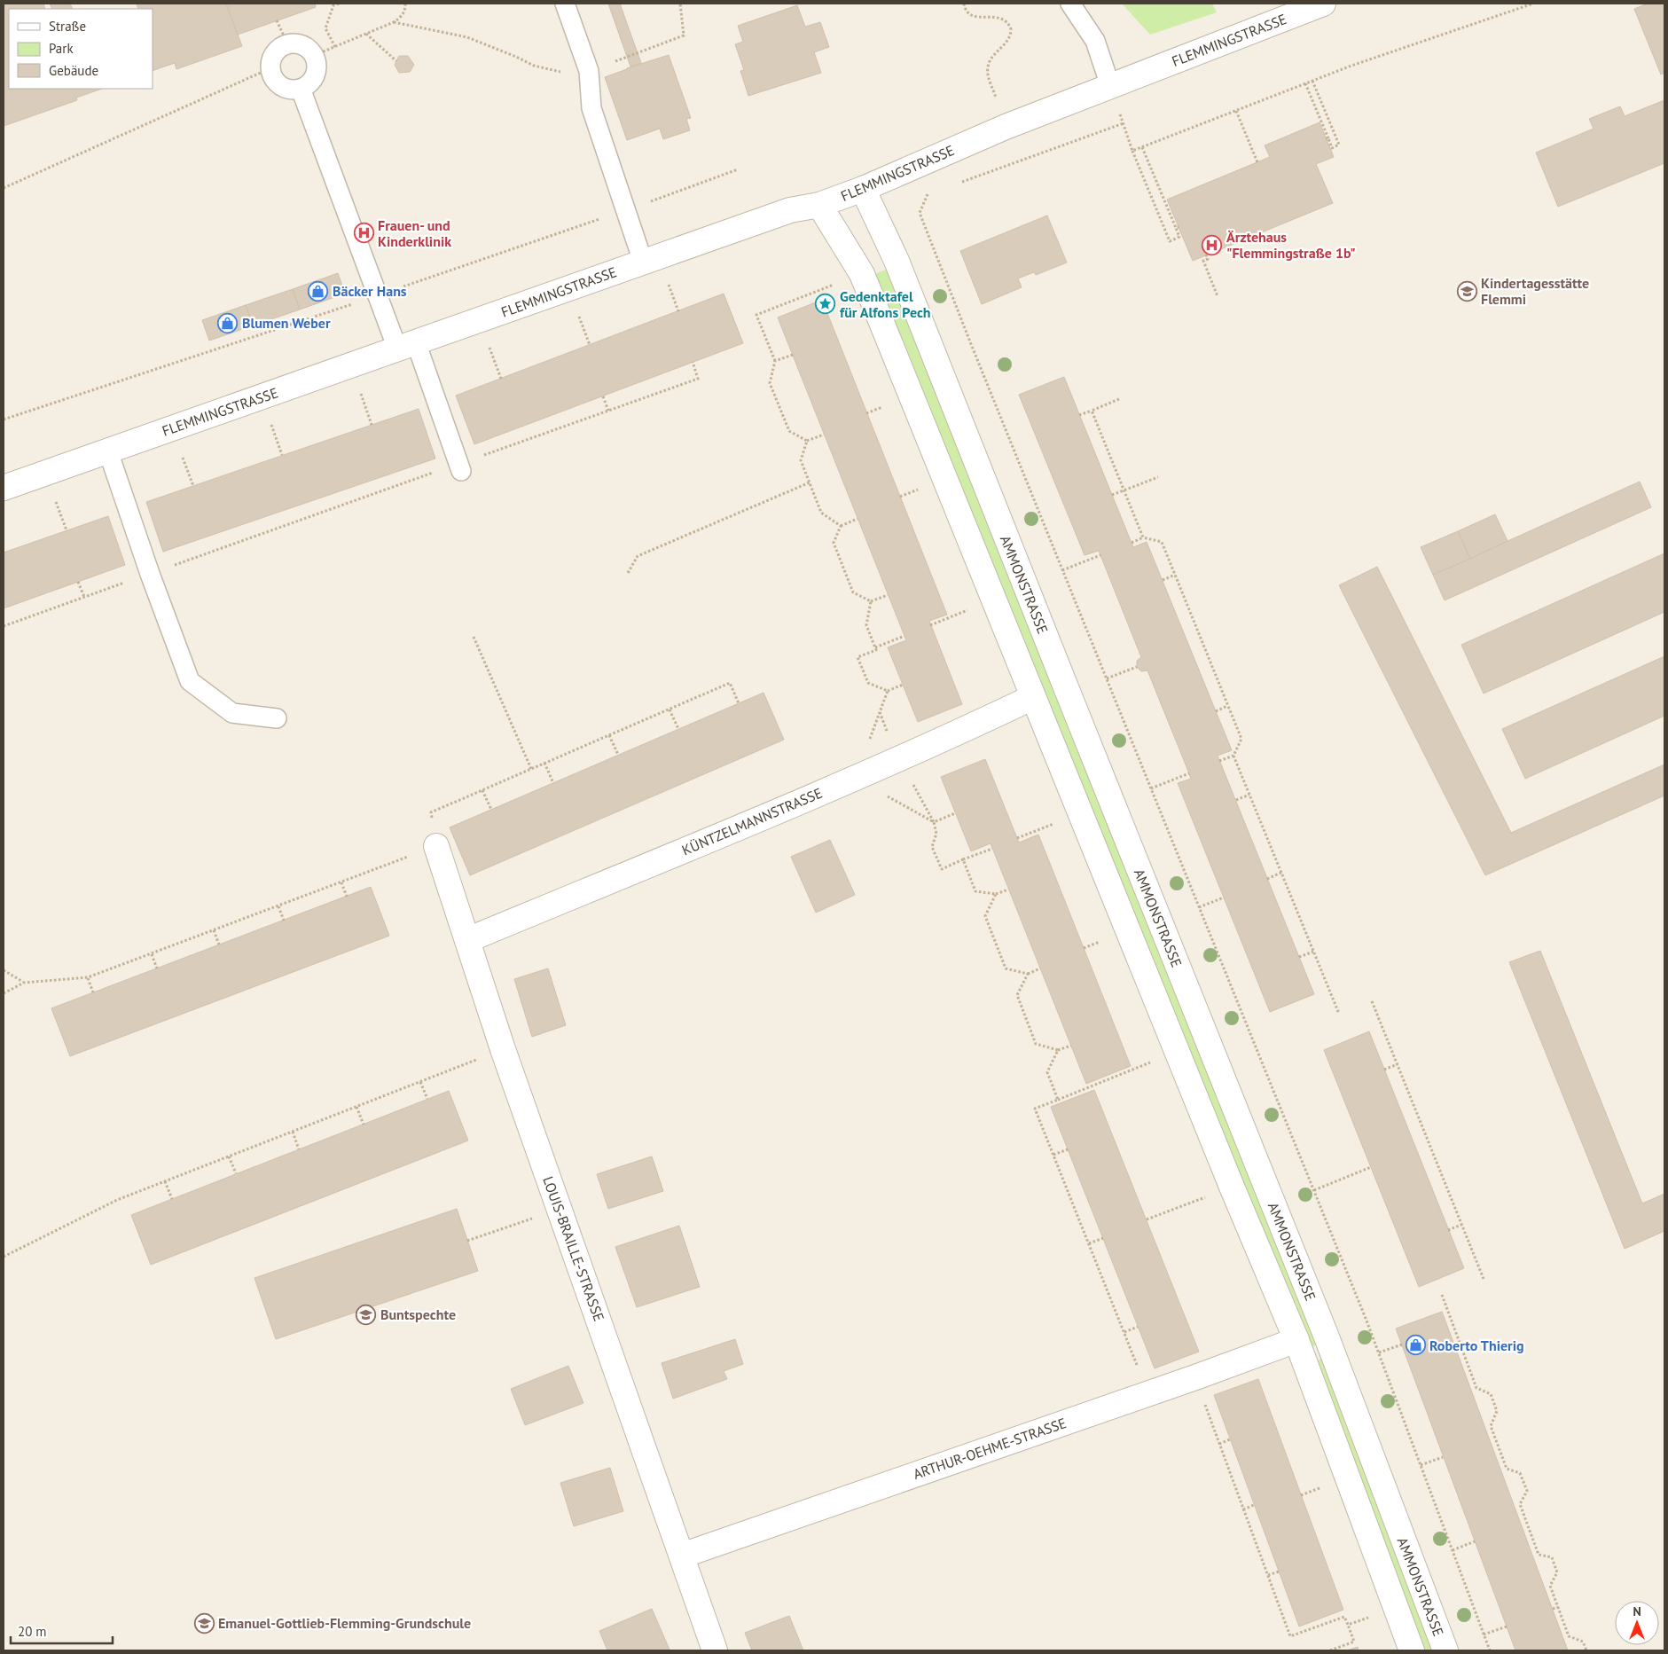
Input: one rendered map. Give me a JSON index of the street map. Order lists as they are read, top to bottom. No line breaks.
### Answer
{"streets":{"street":["FLEMMINGSTRASSE","AMMONSTRASSE","KÜNTZELMANNSTRASSE","LOUIS-BRAILLE-STRASSE","ARTHUR-OEHME-STRASSE"]},"crossings":[["FLEMMINGSTRASSE","AMMONSTRASSE"],["AMMONSTRASSE","KÜNTZELMANNSTRASSE"],["AMMONSTRASSE","ARTHUR-OEHME-STRASSE"],["KÜNTZELMANNSTRASSE","LOUIS-BRAILLE-STRASSE"],["LOUIS-BRAILLE-STRASSE","ARTHUR-OEHME-STRASSE"]],"places":{"hospital":["Frauen- und Kinderklinik","Ärztehaus \"Flemmingstraße 1b\""],"shop":["Bäcker Hans","Blumen Weber","Roberto Thierig"],"school or university":["Kindertagesstätte Flemmi","Buntspechte","Emanuel-Gottlieb-Flemming-Grundschule"],"place":["Gedenktafel für Alfons Pech"]},"legend":["Straße","Park","Gebäude"],"scale_bar":"20 m","north":"top"}
